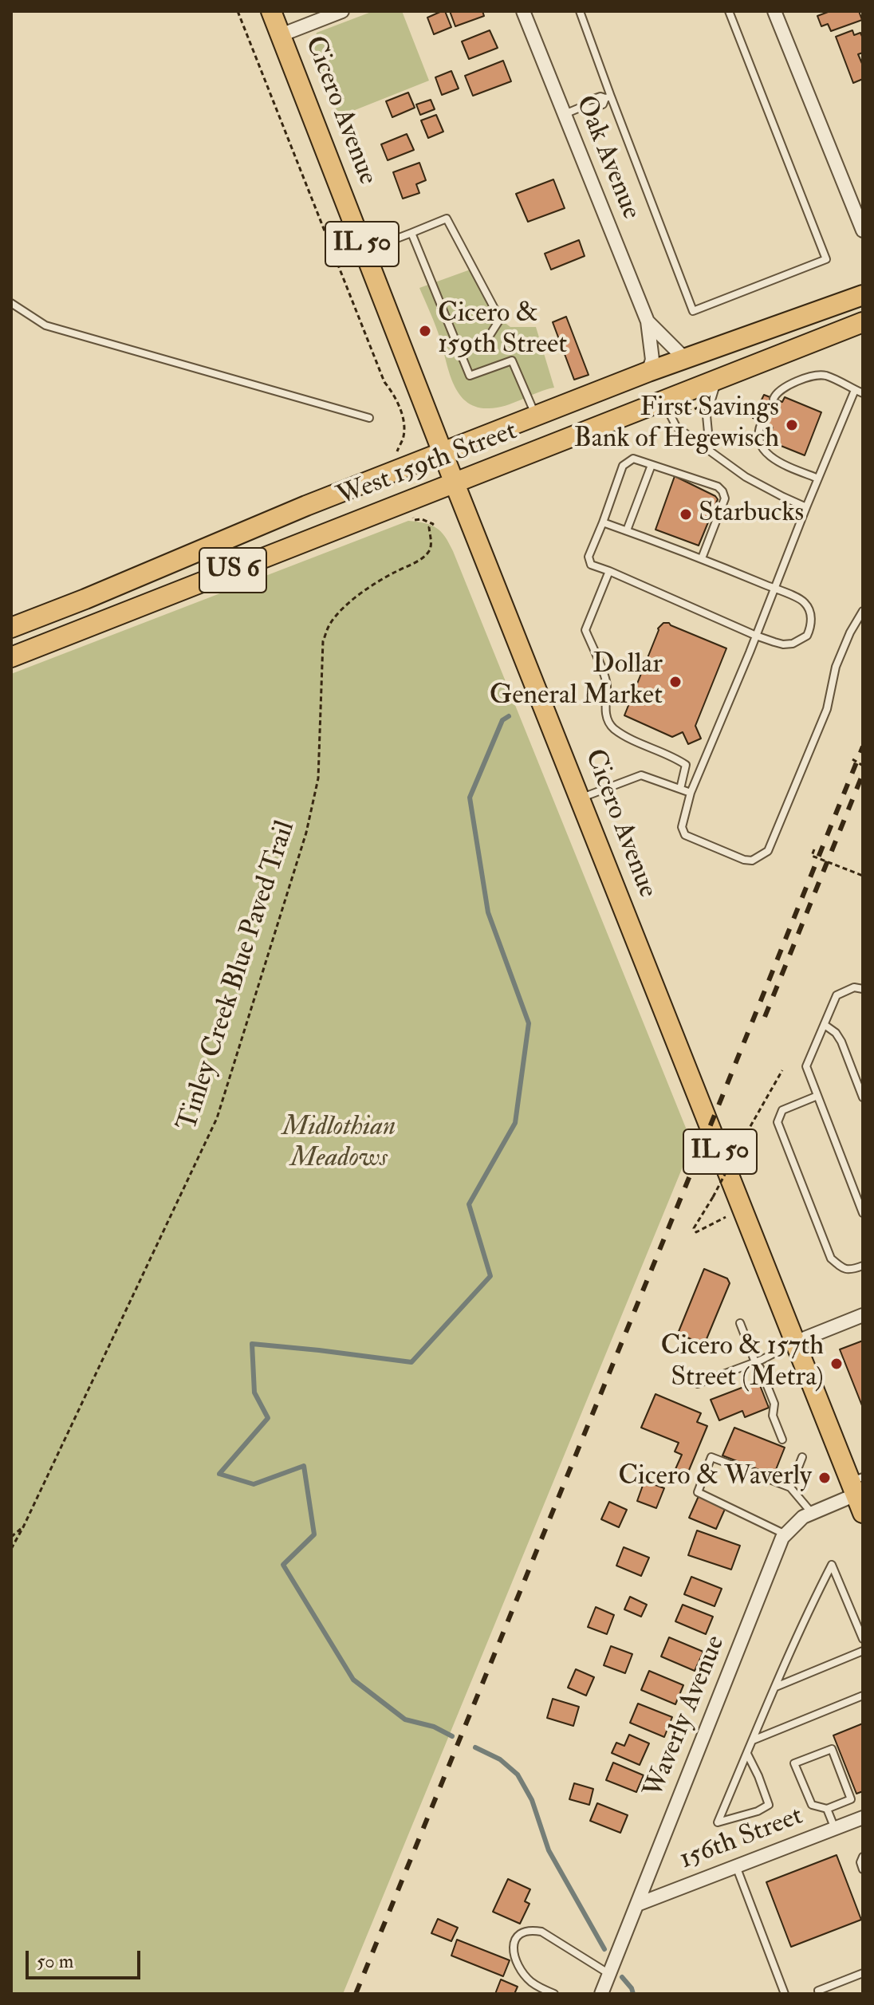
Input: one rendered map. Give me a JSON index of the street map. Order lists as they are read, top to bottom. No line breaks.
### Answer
{"streets":{"main road":["Cicero Avenue","IL 50","West 159th Street","US 6"],"street":["Oak Avenue","Waverly Avenue","156th Street"],"path":["Tinley Creek Blue Paved Trail"]},"crossings":[["Cicero Avenue","West 159th Street"],["Cicero Avenue","Waverly Avenue"],["Oak Avenue","West 159th Street"],["Waverly Avenue","156th Street"]],"parks":["Midlothian Meadows"],"places":["Cicero & 159th Street","First Savings Bank of Hegewisch","Starbucks","Dollar General Market","Cicero & 157th Street (Metra)","Cicero & Waverly"],"scale_bar":"50 m"}
